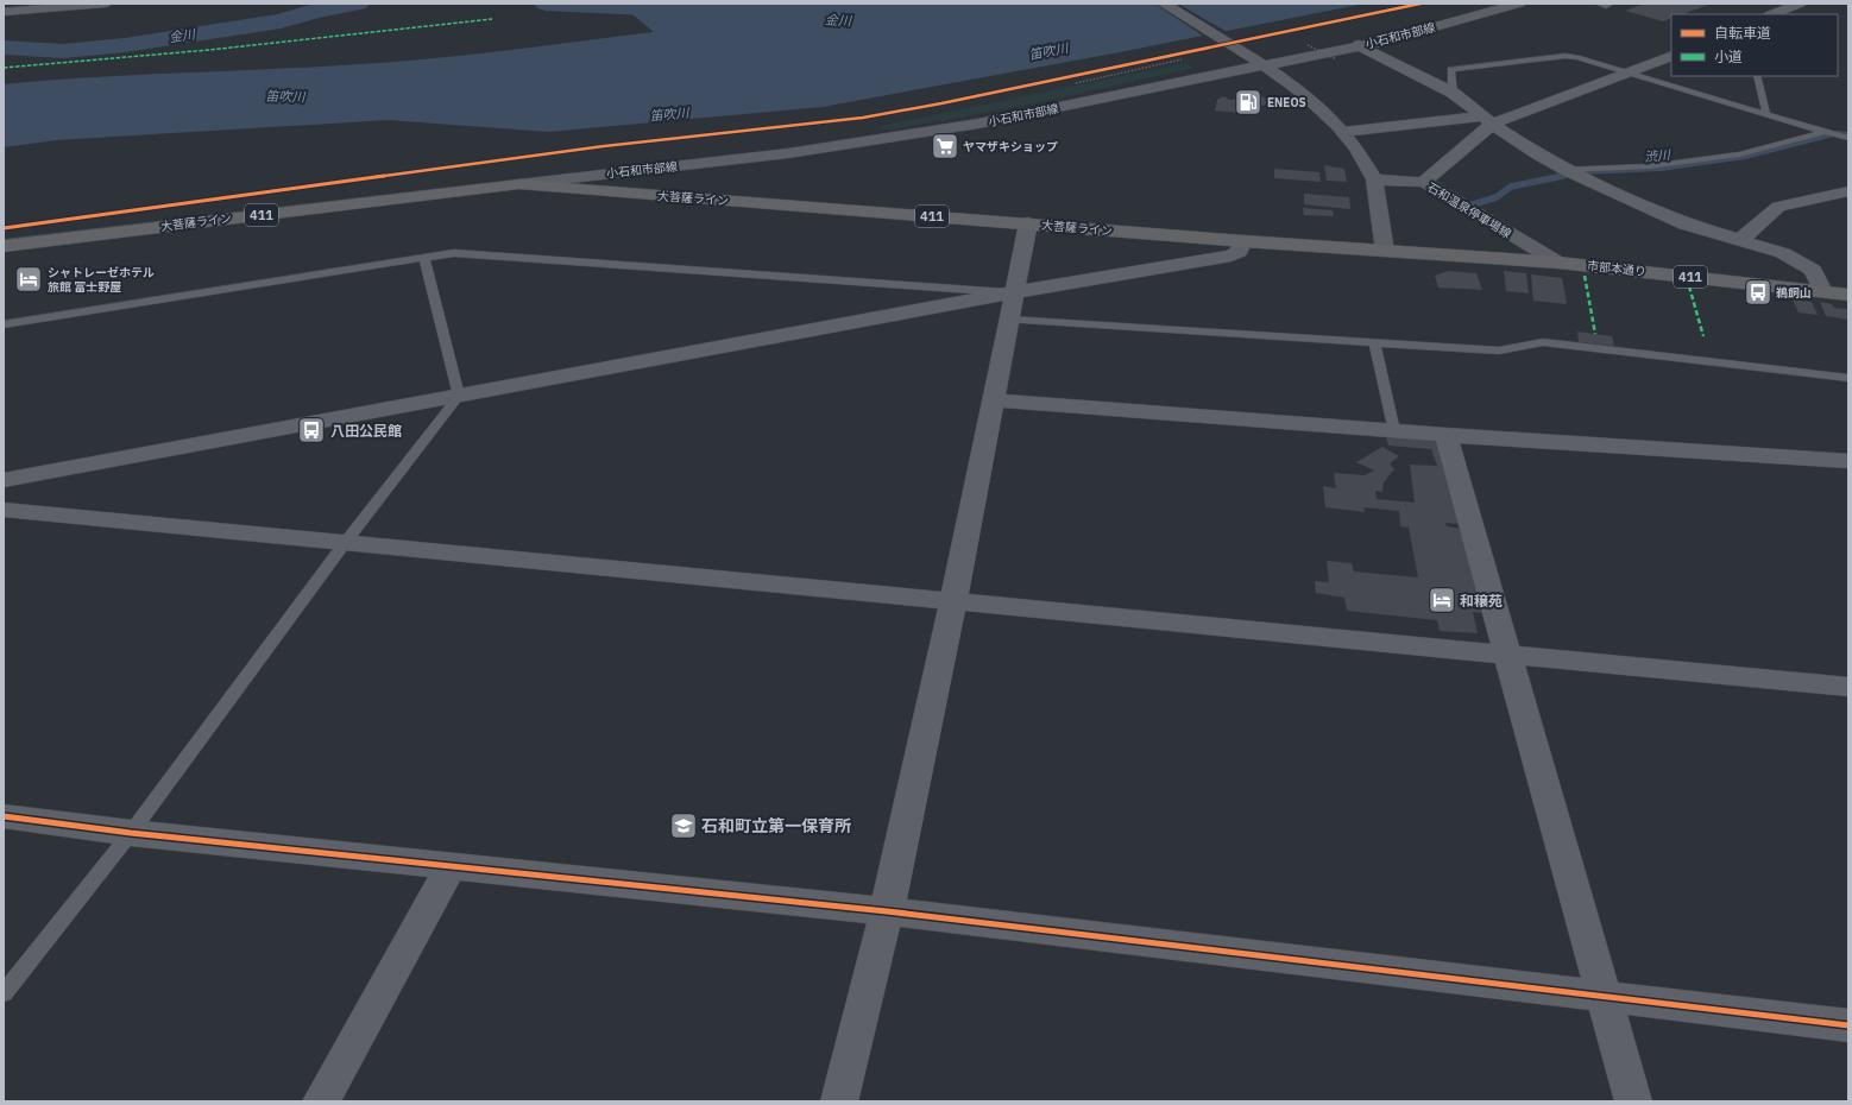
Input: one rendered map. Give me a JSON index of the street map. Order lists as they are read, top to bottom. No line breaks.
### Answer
{"streets":{"highway":["大菩薩ライン","411","市部本通り"],"main road":["小石和市部線","石和温泉停車場線"]},"crossings":[["小石和市部線","大菩薩ライン"],["大菩薩ライン","市部本通り"],["石和温泉停車場線","市部本通り"]],"water":["金川","笛吹川","渋川"],"places":{"fuel station":["ENEOS"],"supermarket":["ヤマザキショップ"],"hotel":["シャトレーゼホテル 旅館 富士野屋","和穣苑"],"bus stop":["鵜飼山","八田公民館"],"school or university":["石和町立第一保育所"]},"legend":["自転車道","小道"]}
